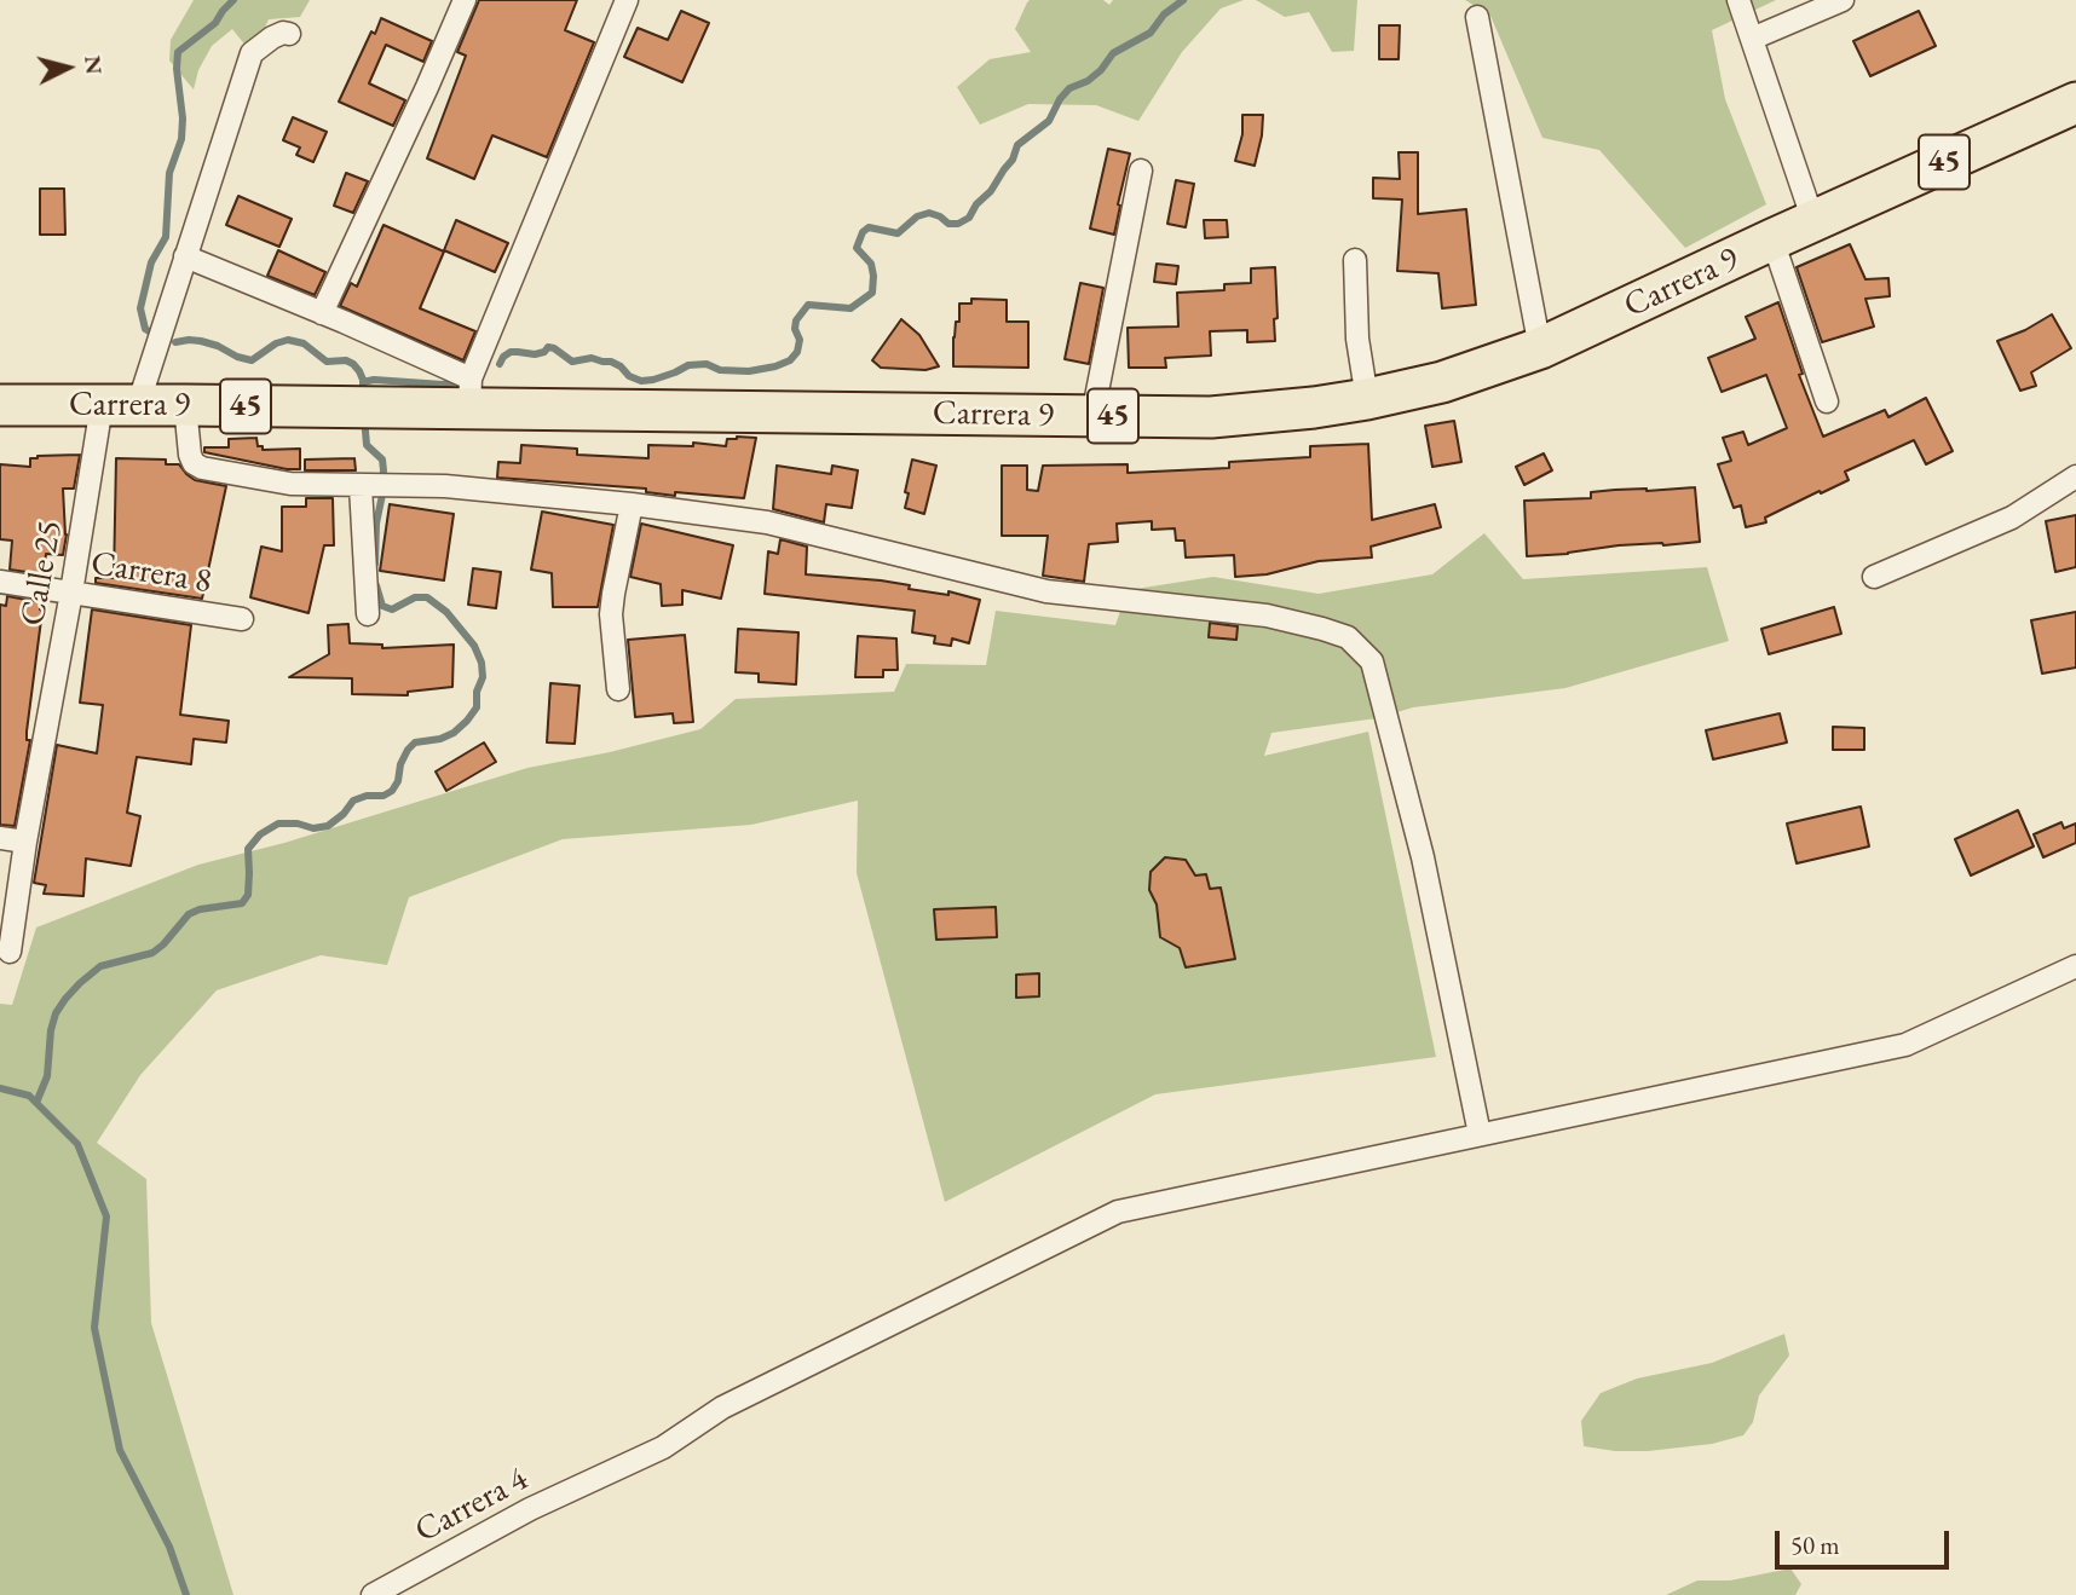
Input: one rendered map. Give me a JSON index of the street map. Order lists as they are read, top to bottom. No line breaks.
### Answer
{"streets":{"highway":["45","Carrera 9"],"street":["Calle 25","Carrera 8","Carrera 4"]},"crossings":[["Carrera 9","Calle 25"],["Calle 25","Carrera 8"]],"scale_bar":"50 m","north":"right"}
